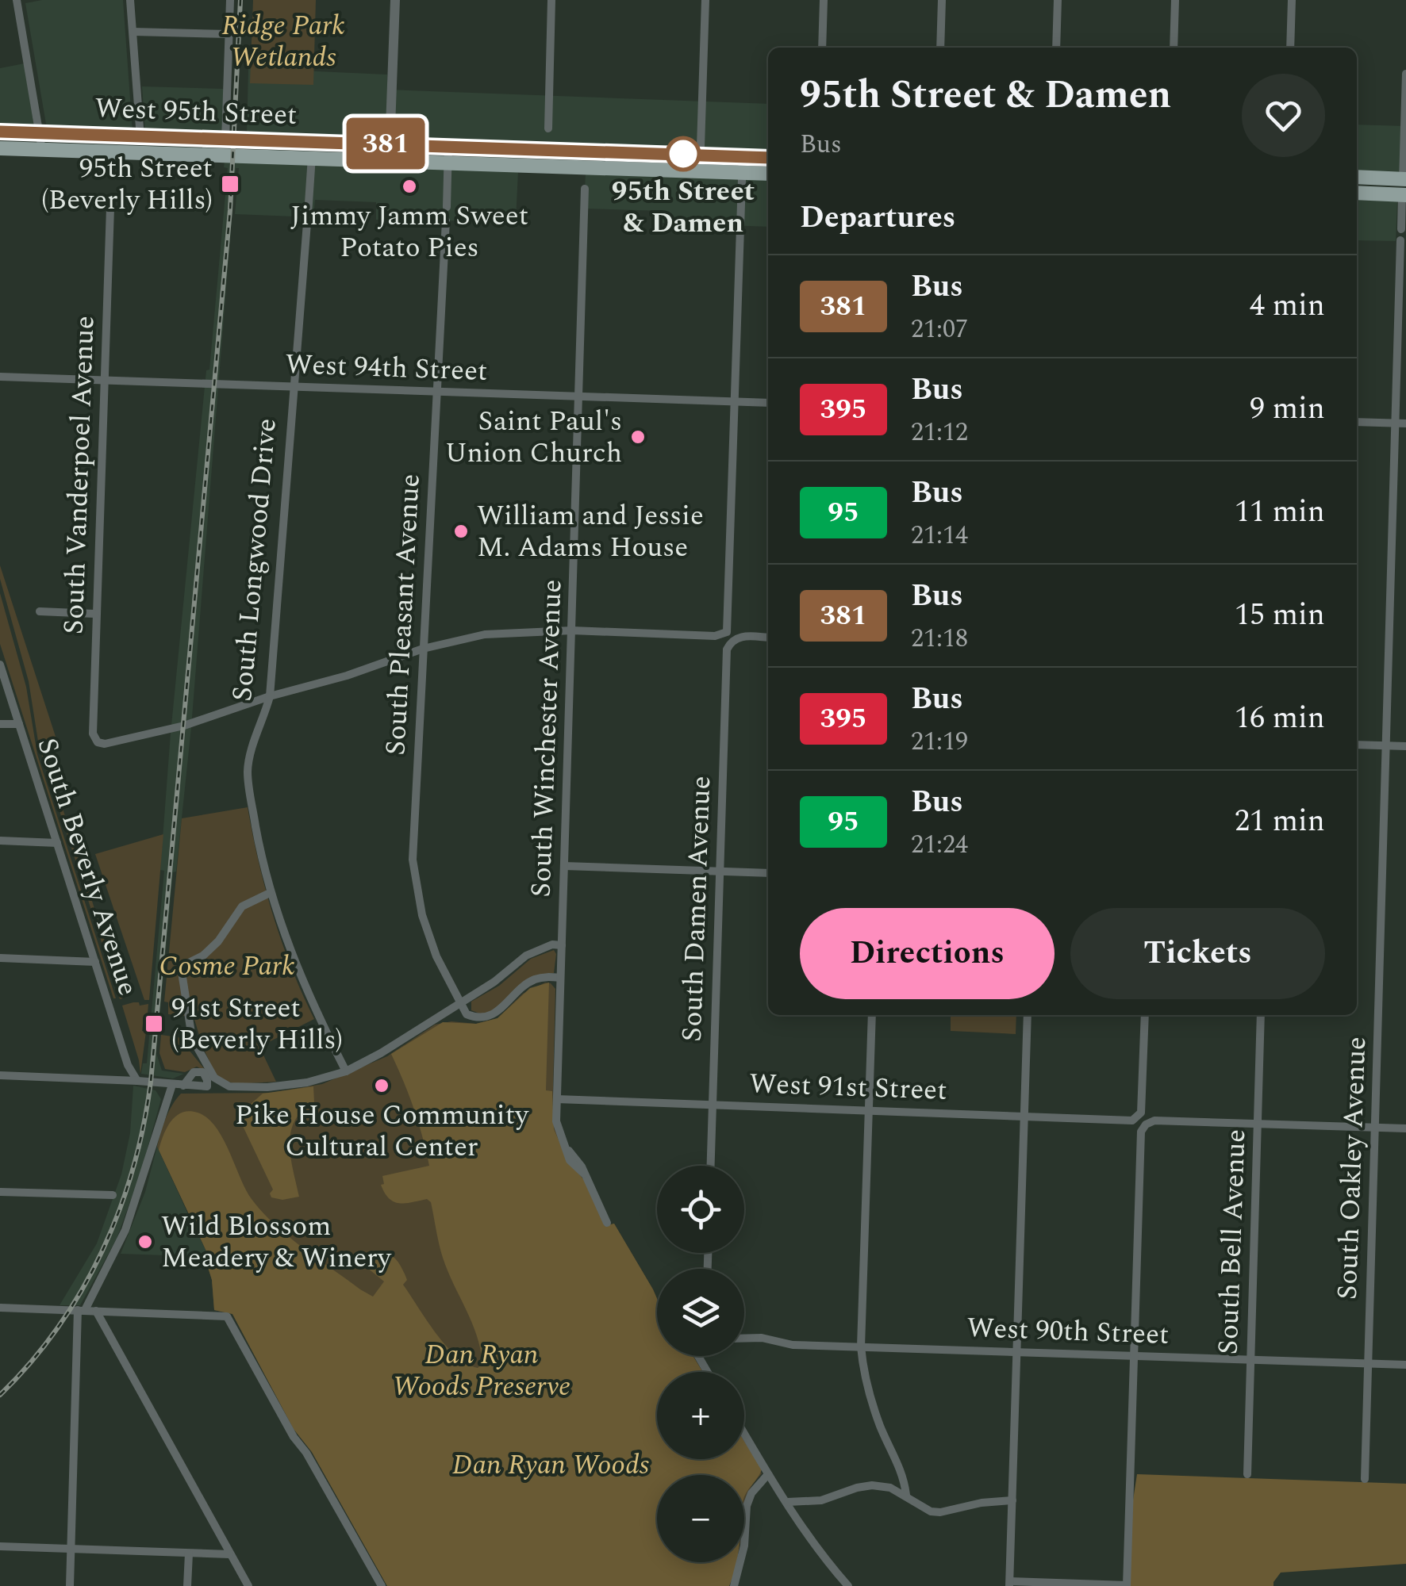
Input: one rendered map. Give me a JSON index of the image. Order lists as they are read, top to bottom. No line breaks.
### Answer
{"streets":{"main road":["West 95th Street"],"street":["West 94th Street","South Vanderpoel Avenue","South Longwood Drive","South Pleasant Avenue","South Winchester Avenue","South Beverly Avenue","South Damen Avenue","West 91st Street","South Oakley Avenue","South Bell Avenue","West 90th Street"]},"crossings":[["West 95th Street","South Longwood Drive"],["West 95th Street","South Damen Avenue"],["West 94th Street","South Vanderpoel Avenue"],["West 94th Street","South Longwood Drive"],["West 94th Street","South Pleasant Avenue"],["West 94th Street","South Winchester Avenue"],["West 94th Street","South Damen Avenue"],["South Vanderpoel Avenue","South Longwood Drive"],["South Winchester Avenue","West 91st Street"],["South Damen Avenue","West 91st Street"],["South Oakley Avenue","West 90th Street"],["South Bell Avenue","West 90th Street"]],"parks":["Ridge Park Wetlands","Cosme Park","Dan Ryan Woods Preserve","Dan Ryan Woods"],"places":{"other":["95th Street & Damen","Jimmy Jamm Sweet Potato Pies","Saint Paul's Union Church","William and Jessie M. Adams House","Pike House Community Cultural Center","Wild Blossom Meadery & Winery"],"transit":["95th Street (Beverly Hills)","91st Street (Beverly Hills)"]},"lines":["bus line 381"],"page":{"on_map":"381","heading":[["95th Street & Damen","Bus"],"Departures"],"list":[{"mark":"381","name":"Bus","note":"21:07","value":"4 min"},{"mark":"395","name":"Bus","note":"21:12","value":"9 min"},{"mark":"95","name":"Bus","note":"21:14","value":"11 min"},{"mark":"381","name":"Bus","note":"21:18","value":"15 min"},{"mark":"395","name":"Bus","note":"21:19","value":"16 min"},{"mark":"95","name":"Bus","note":"21:24","value":"21 min"}],"buttons":["Directions","Tickets"],"map_buttons":["+","−"]}}
